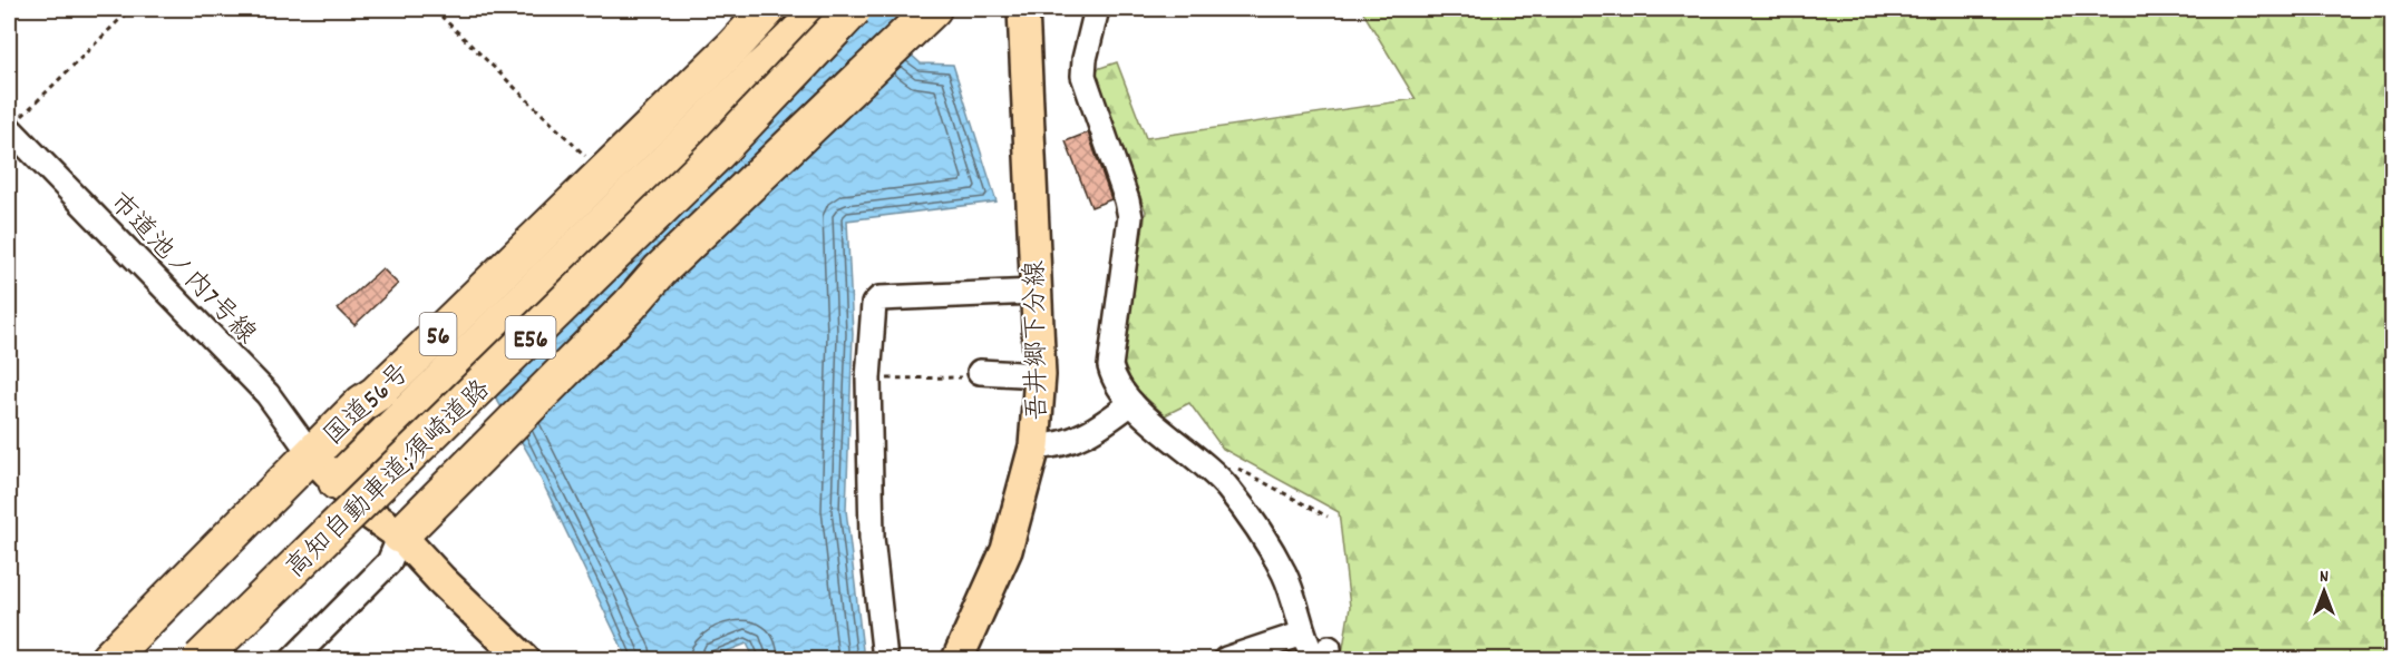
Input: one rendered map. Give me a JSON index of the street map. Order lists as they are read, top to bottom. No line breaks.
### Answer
{"streets":{"highway":["56","E56","国道56号","高知自動車道;須崎道路"],"main road":["吾井郷下分線"],"street":["市道池ノ内7号線"]},"crossings":[["市道池ノ内7号線","国道56号"]],"north":"top"}
